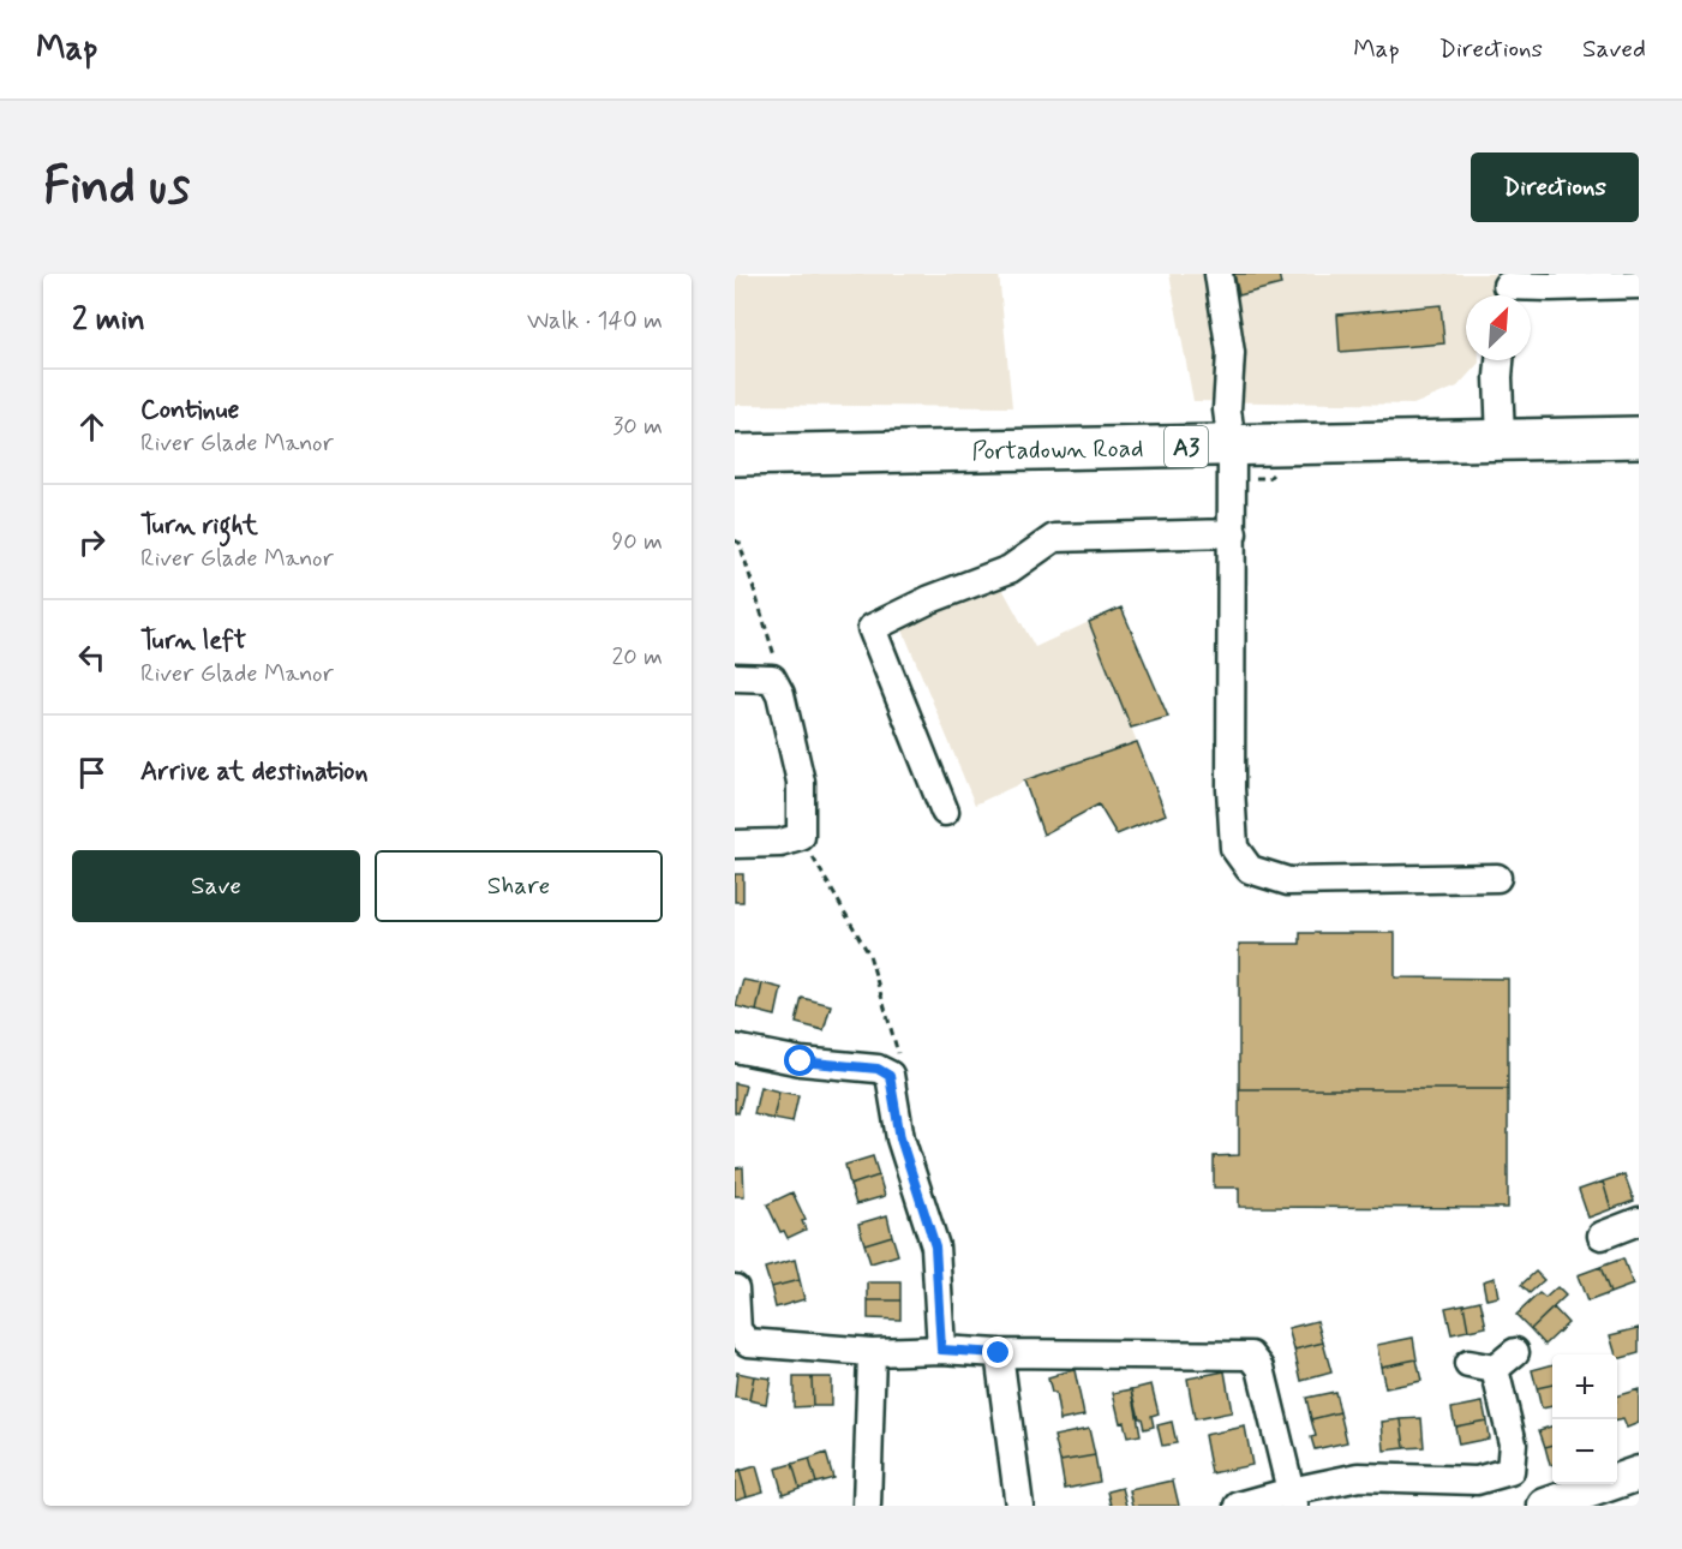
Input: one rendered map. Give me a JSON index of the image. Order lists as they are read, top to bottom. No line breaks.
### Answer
{"streets":{"highway":["A3","Portadown Road"]},"north":"top right","page":{"header":"Map","nav":["Map","Directions","Saved"],"buttons":["Directions",["Save","Share"]],"title":"Find us","heading":["2 min","Walk · 140 m"],"list":[["Continue","River Glade Manor","30 m"],["Turn right","River Glade Manor","90 m"],["Turn left","River Glade Manor","20 m"],"Arrive at destination"],"map_buttons":["+","−"]}}
